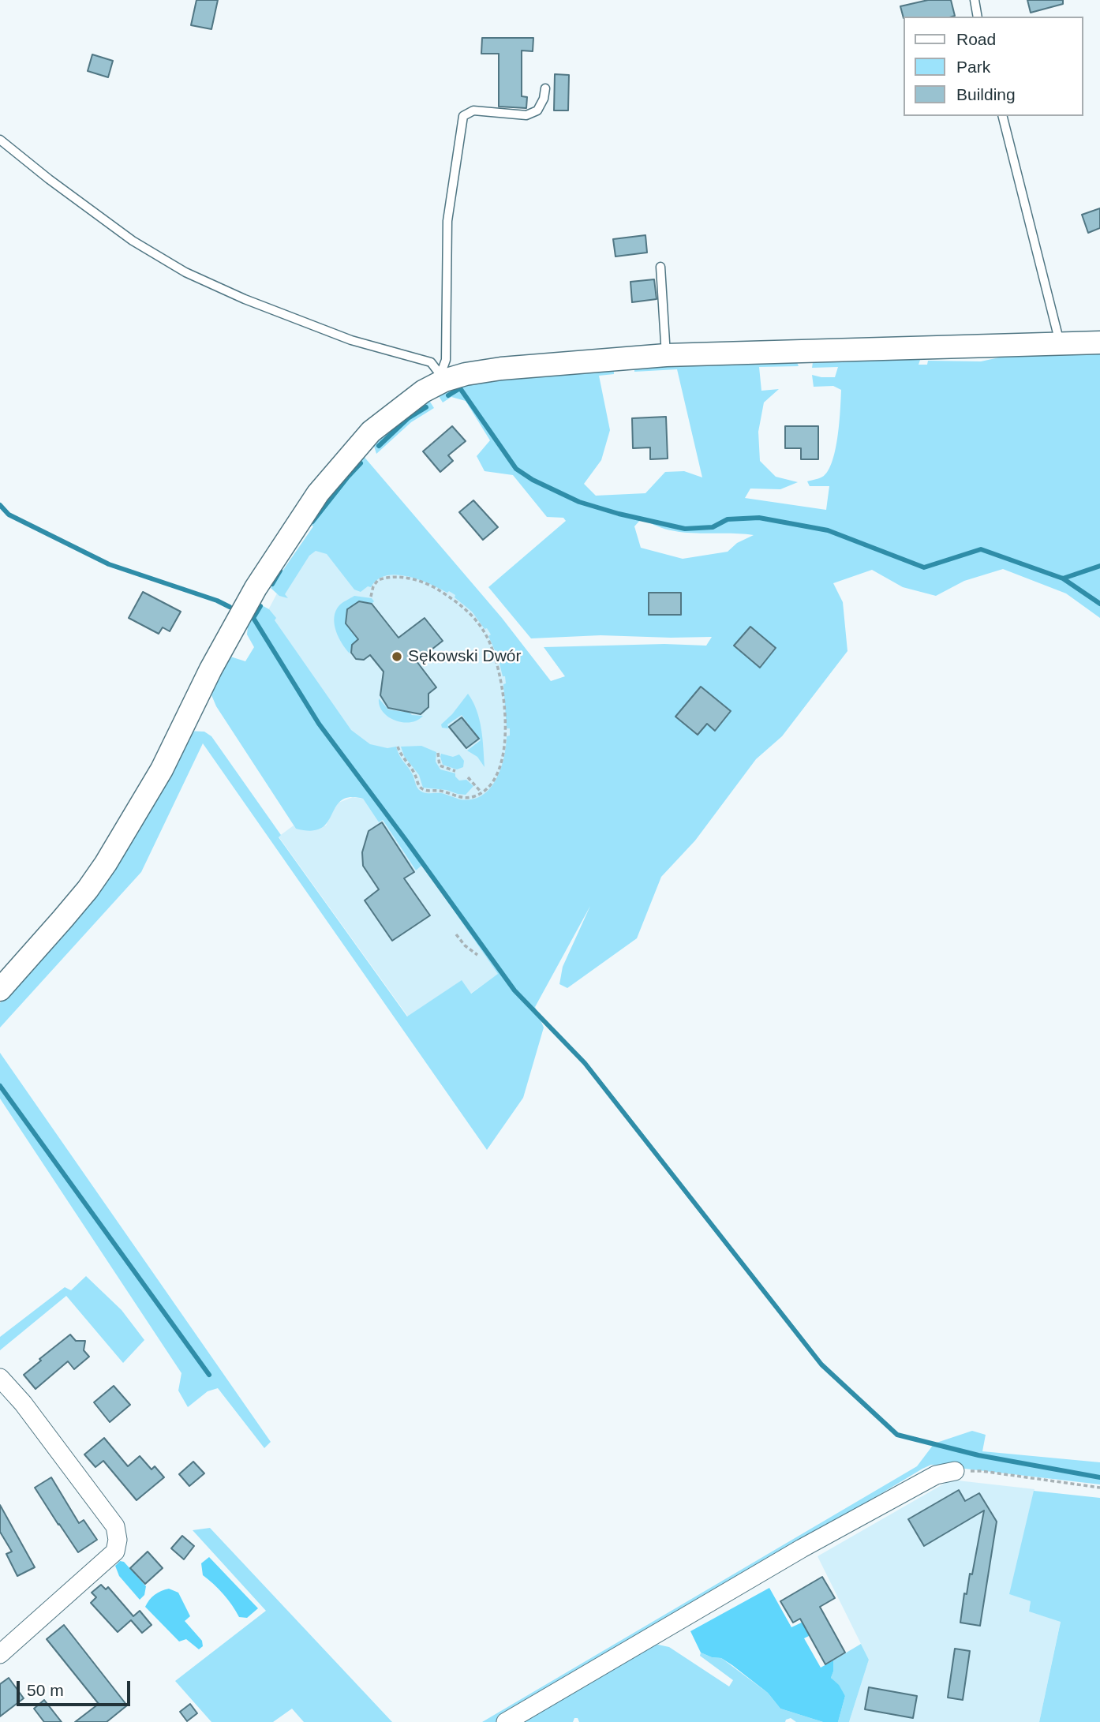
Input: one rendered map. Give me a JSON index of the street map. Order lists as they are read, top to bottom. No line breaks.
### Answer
{"places":["Sękowski Dwór"],"legend":["Road","Park","Building"],"scale_bar":"50 m"}
